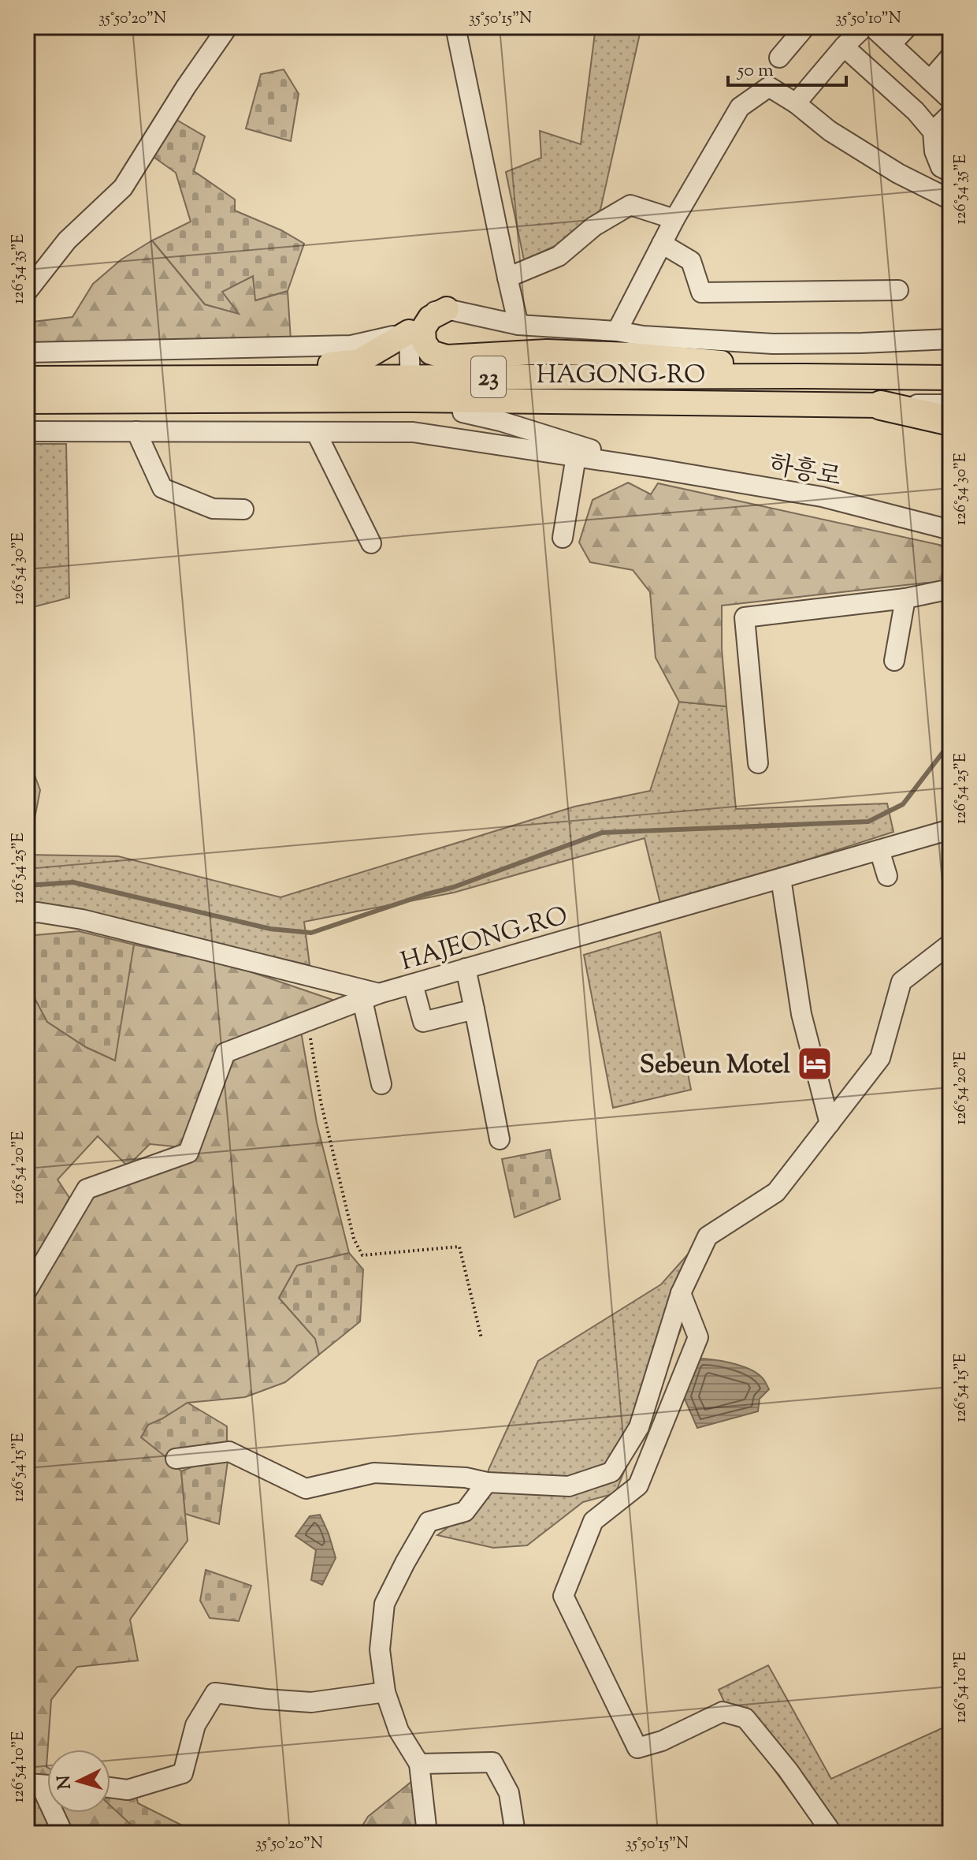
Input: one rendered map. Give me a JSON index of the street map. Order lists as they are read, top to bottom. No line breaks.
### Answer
{"streets":{"highway":["23"],"main road":["HAGONG-RO"],"street":["하흥로","HAJEONG-RO"]},"crossings":[["HAGONG-RO","23"]],"places":{"hotel":["Sebeun Motel"]},"scale_bar":"50 m","north":"left","coordinates":["35°50'20\"N","35°50'15\"N","35°50'10\"N","126°54'35\"E","126°54'30\"E","126°54'25\"E","126°54'20\"E","126°54'15\"E","126°54'10\"E"]}
